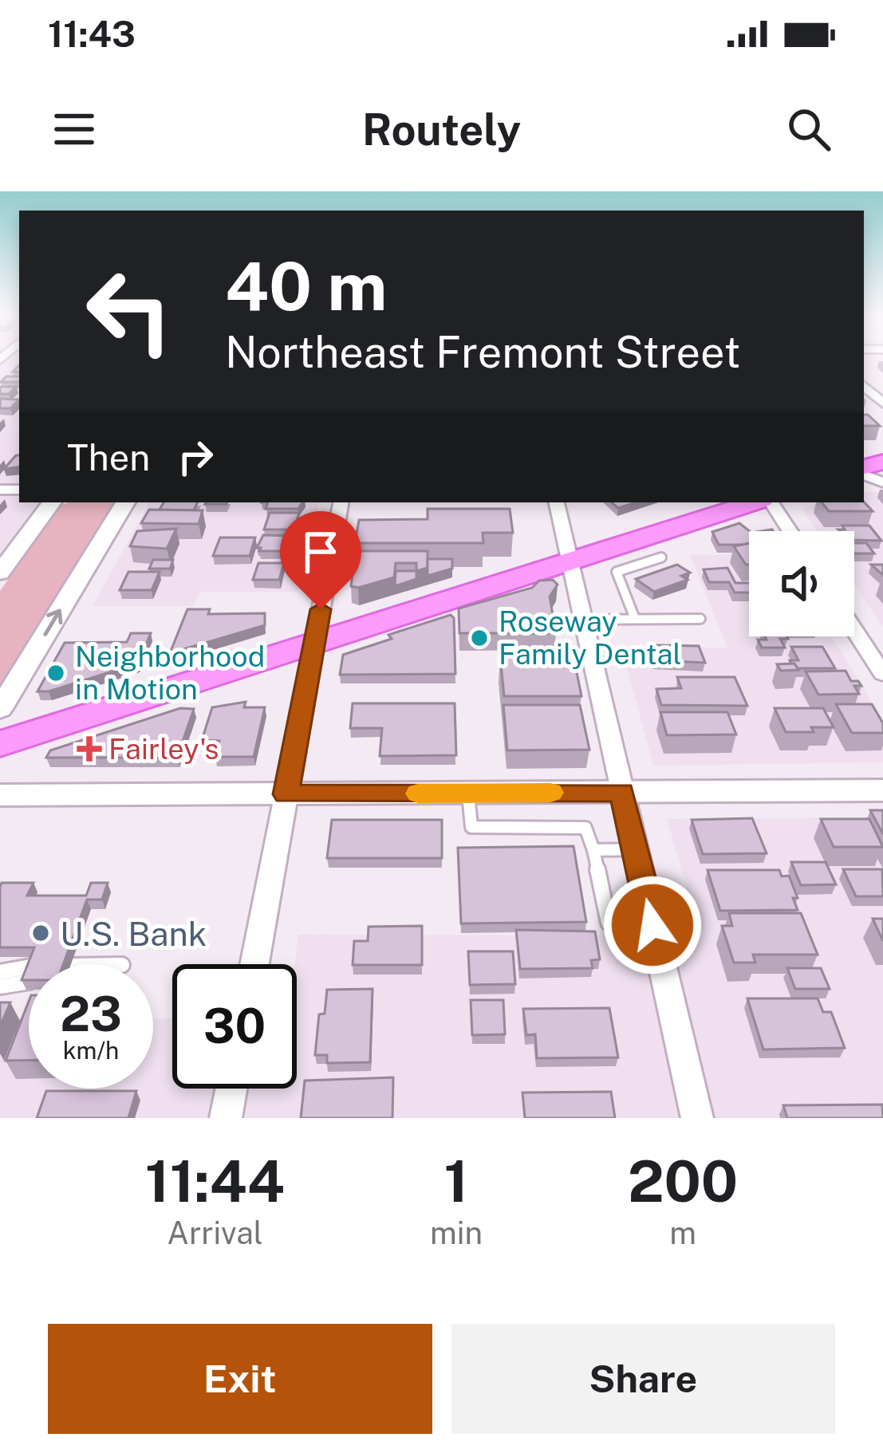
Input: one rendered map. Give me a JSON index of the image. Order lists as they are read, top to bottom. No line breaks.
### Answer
{"places":{"other":["Roseway Family Dental","Neighborhood in Motion","U.S. Bank"],"health":["Fairley's"]},"page":{"status":"11:43","header":"Routely","turn":["40 m","Northeast Fremont Street"],"then":"Then","speed":"23 km/h","limit":"30","eta":["11:44","Arrival","1","min","200","m"],"buttons":["Exit","Share"]}}
